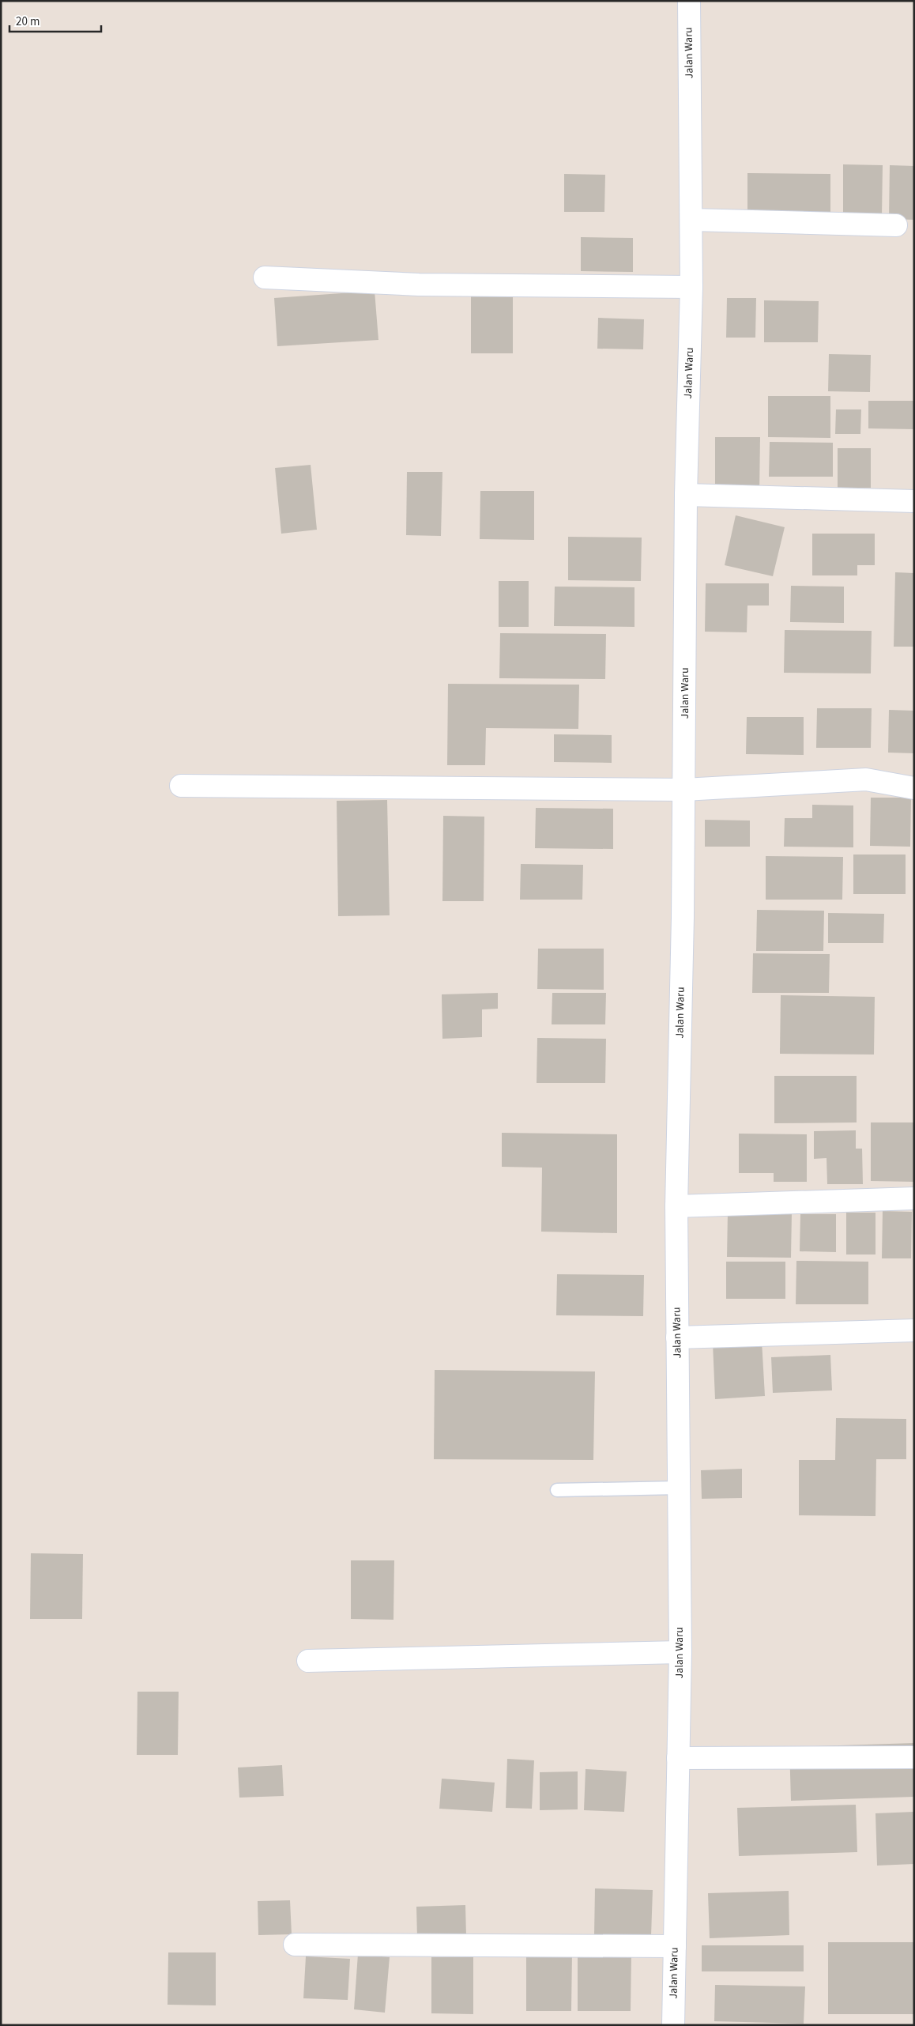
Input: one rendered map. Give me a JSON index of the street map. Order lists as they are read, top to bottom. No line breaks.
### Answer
{"streets":{"street":["Jalan Waru"]},"scale_bar":"20 m"}
